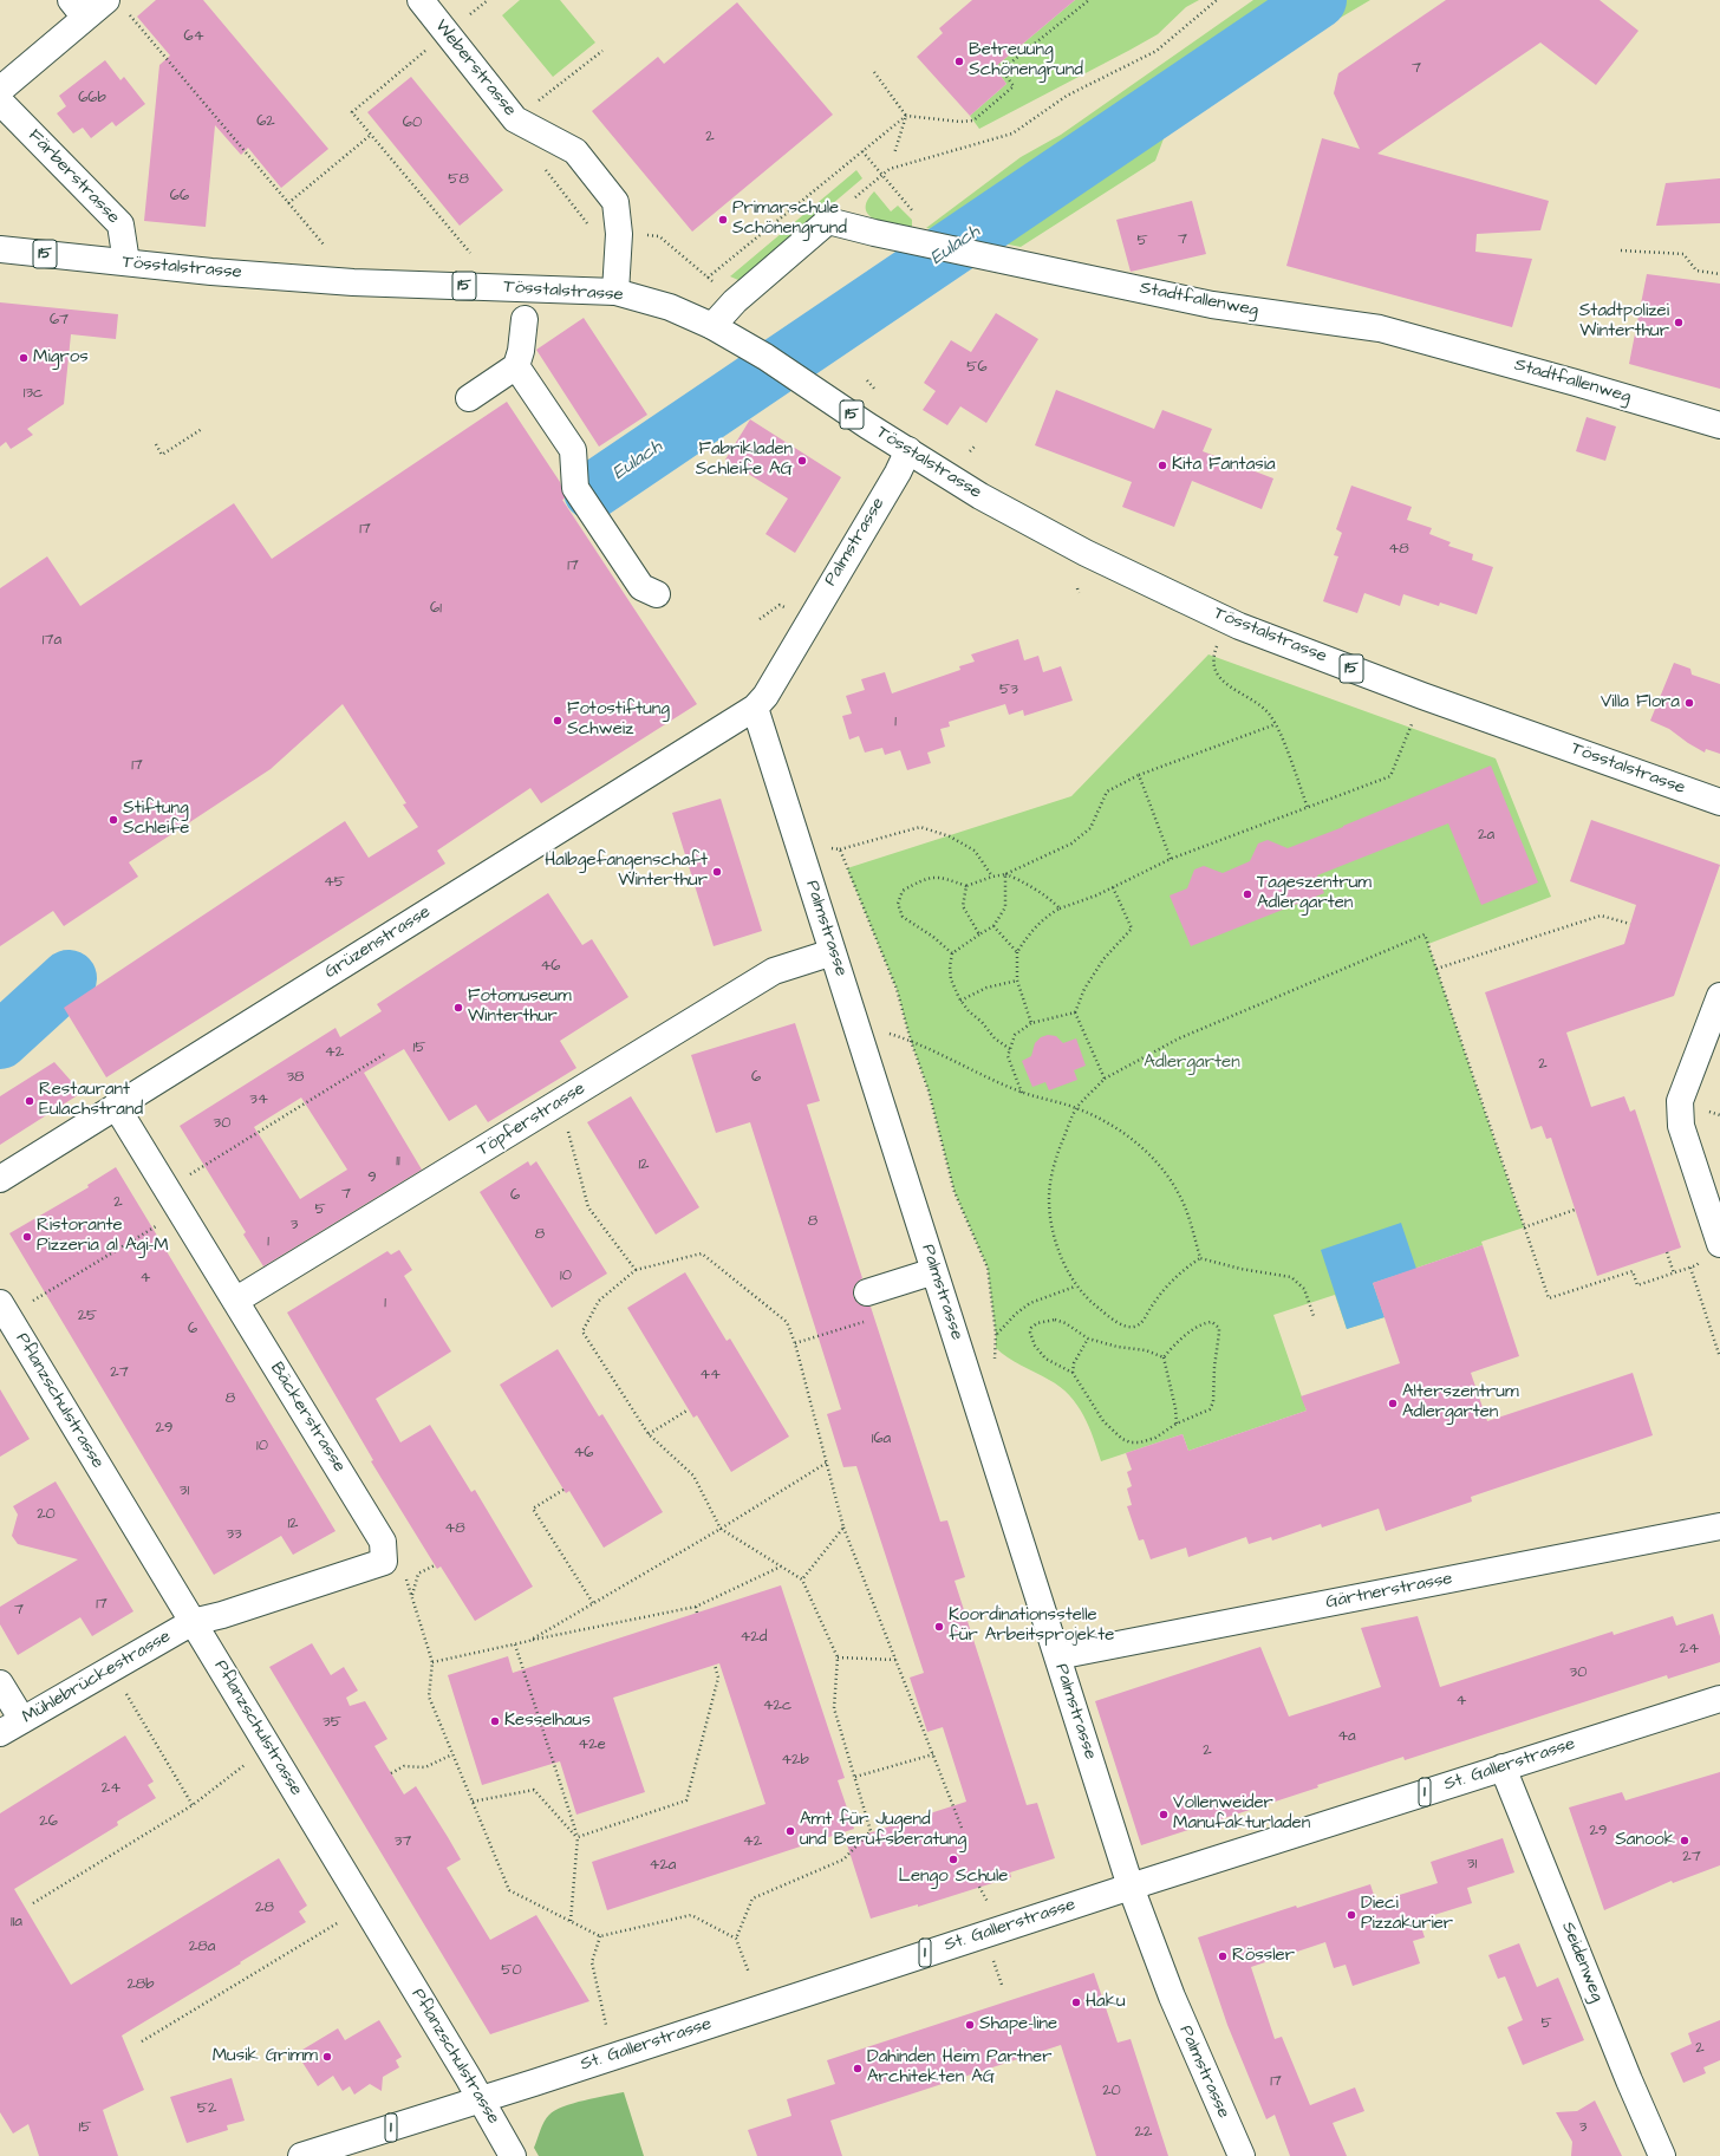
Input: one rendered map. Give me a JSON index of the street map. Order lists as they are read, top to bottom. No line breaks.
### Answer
{"streets":{"street":["Weberstrasse","Färberstrasse","15","Tösstalstrasse","Stadtfallenweg","Palmstrasse","Grüzenstrasse","Töpferstrasse","Pflanzschulstrasse","Bäckerstrasse","Gärtnerstrasse","Mühlebrückestrasse","St. Gallerstrasse","1","Seidenweg"]},"crossings":[["Weberstrasse","Tösstalstrasse"],["Färberstrasse","Tösstalstrasse"],["Tösstalstrasse","Palmstrasse"],["Palmstrasse","Grüzenstrasse"],["Palmstrasse","Töpferstrasse"],["Palmstrasse","Gärtnerstrasse"],["Palmstrasse","St. Gallerstrasse"],["Grüzenstrasse","Bäckerstrasse"],["Töpferstrasse","Bäckerstrasse"],["Pflanzschulstrasse","Mühlebrückestrasse"],["Pflanzschulstrasse","St. Gallerstrasse"],["St. Gallerstrasse","Seidenweg"]],"water":["Eulach"],"parks":["Adlergarten"],"places":["Betreuung Schönengrund","Primarschule Schönengrund","Stadtpolizei Winterthur","Migros","Fabrikladen Schleife AG","Kita Fantasia","Villa Flora","Fotostiftung Schweiz","Stiftung Schleife","Halbgefangenschaft Winterthur","Tageszentrum Adlergarten","Fotomuseum Winterthur","Restaurant Eulachstrand","Ristorante Pizzeria al Agi-M","Alterszentrum Adlergarten","Koordinationsstelle für Arbeitsprojekte","Kesselhaus","Vollenweider Manufakturladen","Amt für Jugend und Berufsberatung","Sanook","Lengo Schule","Dieci Pizzakurier","Rössler","Haku","Shape-line","Musik Grimm","Dahinden Heim Partner Architekten AG"],"house_numbers":["64","7","66b","62","60","2","58","66","7","5","67","56","13c","17","48","17","61","17a","53","1","17","2a","45","46","15","42","2","38","6","34","30","11","12","9","7","6","2","5","8","3","8","1","10","4","1","25","6","27","44","8","29","16a","10","46","31","20","12","48","33","17","7","42d","24","30","4","42c","35","4a","42e","2","42b","24","26","29","37","42","27","31","42a","28","11a","28a","50","28b","5","2","17","20","52","15","3","22"]}
